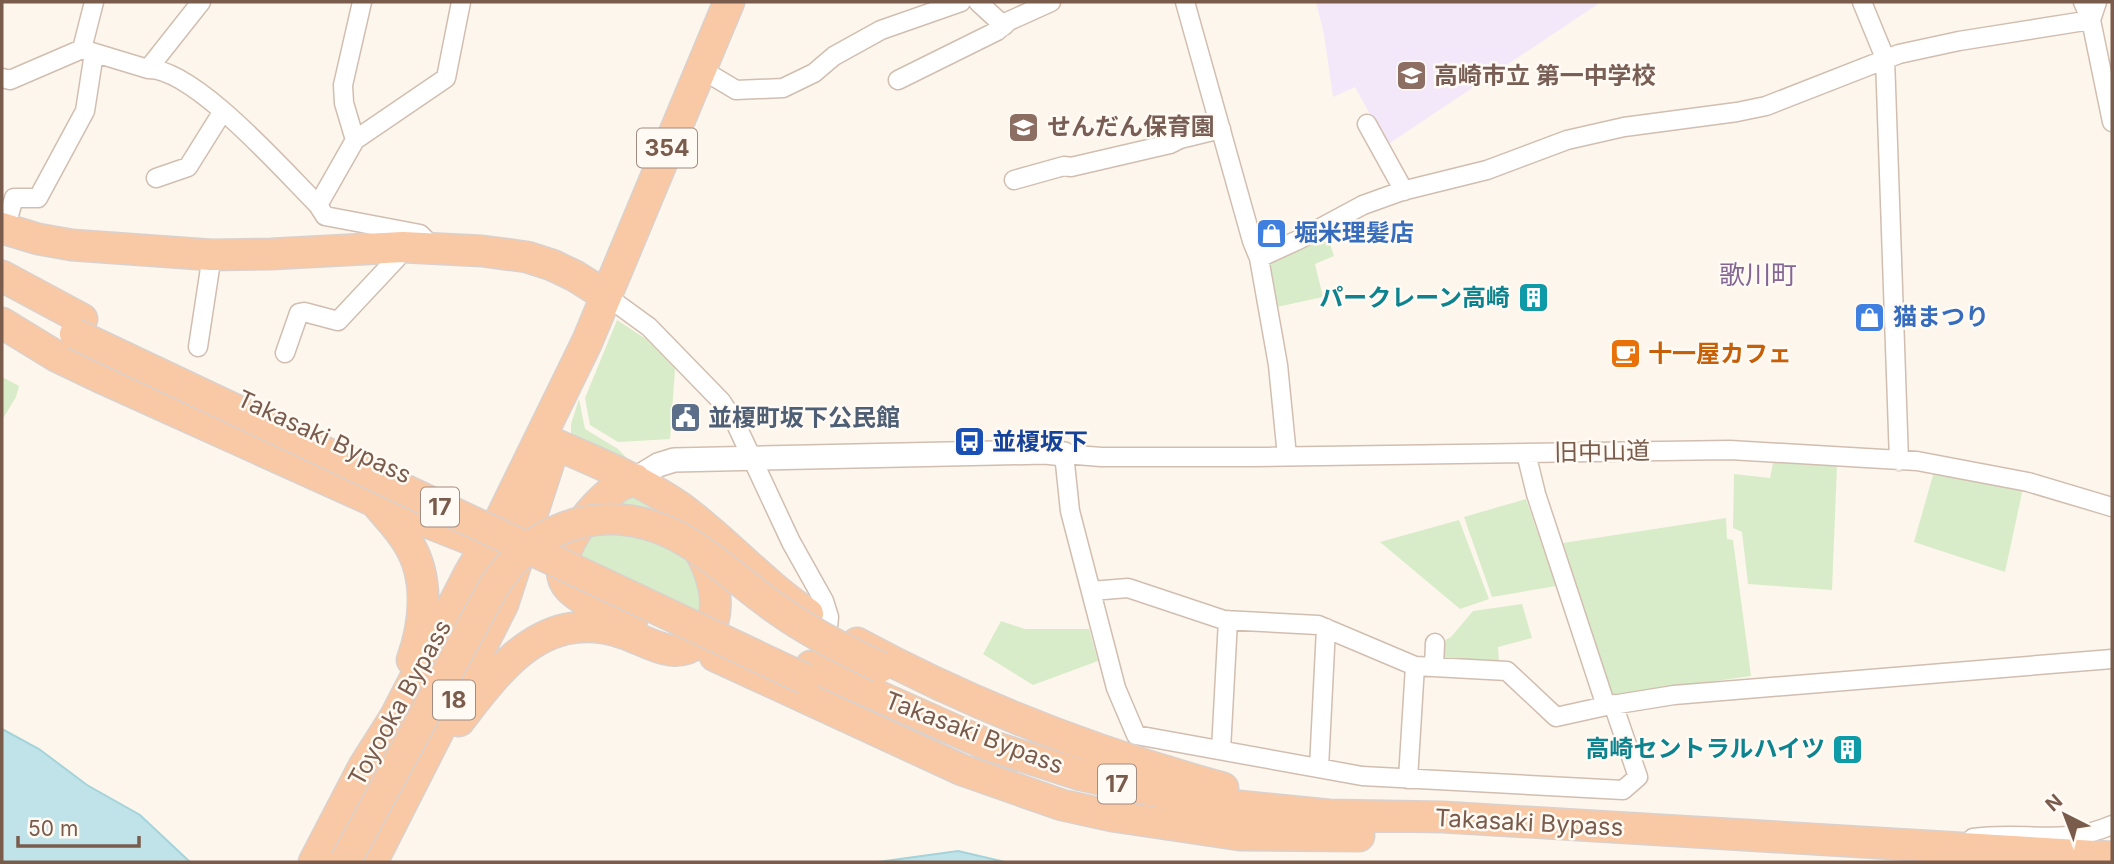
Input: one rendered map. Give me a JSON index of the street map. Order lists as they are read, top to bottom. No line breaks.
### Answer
{"streets":{"highway":["354","Takasaki Bypass","17","18","Toyooka Bypass"],"street":["旧中山道"]},"crossings":[["354","17"],["354","Toyooka Bypass"],["Takasaki Bypass","17"],["17","Toyooka Bypass"]],"districts":["歌川町"],"places":{"school or university":["高崎市立 第一中学校","せんだん保育園"],"shop":["堀米理髪店","猫まつり"],"building":["パークレーン高崎","高崎セントラルハイツ"],"cafe":["十一屋カフェ"],"public building":["並榎町坂下公民館"],"bus stop":["並榎坂下"]},"scale_bar":"50 m","north":"top left"}
